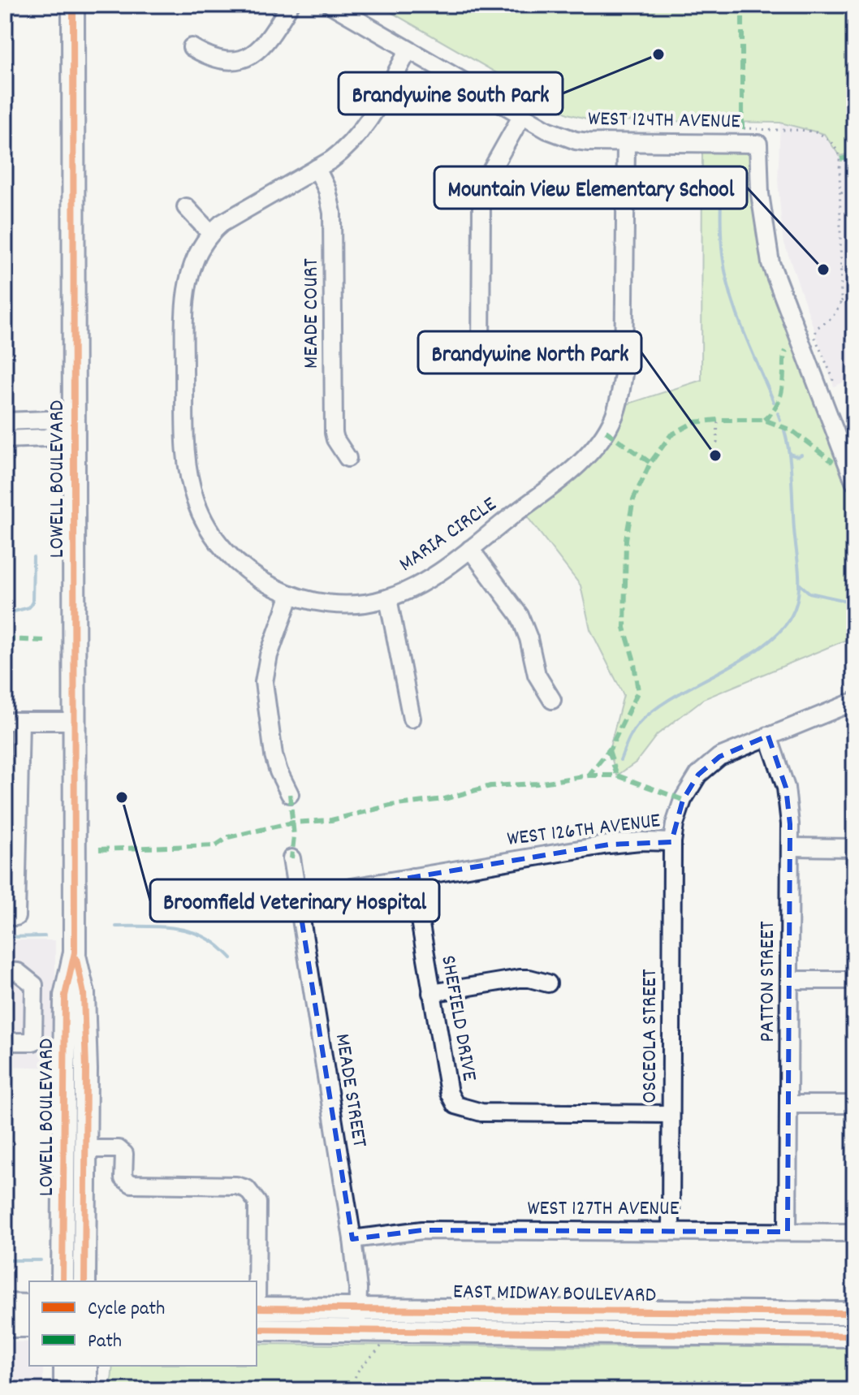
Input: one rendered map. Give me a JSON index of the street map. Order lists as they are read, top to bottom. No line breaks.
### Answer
{"streets":{"main road":["LOWELL BOULEVARD","EAST MIDWAY BOULEVARD"],"street":["WEST 124TH AVENUE","MEADE COURT","MARIA CIRCLE","WEST 126TH AVENUE","PATTON STREET","SHEFIELD DRIVE","OSCEOLA STREET","MEADE STREET","WEST 127TH AVENUE"]},"crossings":[["WEST 124TH AVENUE","MARIA CIRCLE"],["MEADE COURT","MARIA CIRCLE"],["WEST 126TH AVENUE","PATTON STREET"],["WEST 126TH AVENUE","SHEFIELD DRIVE"],["WEST 126TH AVENUE","OSCEOLA STREET"],["WEST 126TH AVENUE","MEADE STREET"],["PATTON STREET","WEST 127TH AVENUE"],["SHEFIELD DRIVE","OSCEOLA STREET"],["OSCEOLA STREET","WEST 127TH AVENUE"],["MEADE STREET","WEST 127TH AVENUE"],["MEADE STREET","EAST MIDWAY BOULEVARD"]],"places":["Brandywine South Park","Mountain View Elementary School","Brandywine North Park","Broomfield Veterinary Hospital"],"legend":["Cycle path","Path"]}
